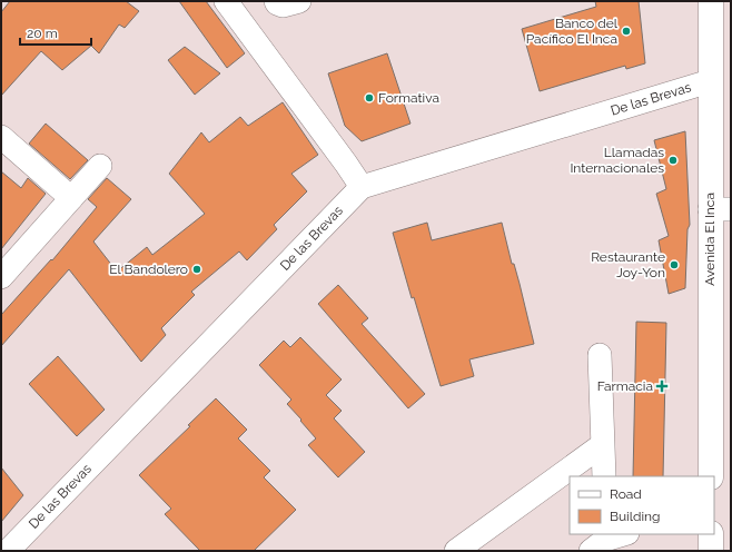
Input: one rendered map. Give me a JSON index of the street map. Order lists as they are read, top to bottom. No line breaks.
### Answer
{"streets":{"main road":["Avenida El Inca"],"street":["De las Brevas"]},"crossings":[["De las Brevas","Avenida El Inca"]],"places":{"other":["Banco del Pacífico El Inca","Formativa","Llamadas Internacionales","Restaurante Joy-Yon","El Bandolero"],"health":["Farmacia"]},"legend":["Road","Building"],"scale_bar":"20 m"}
